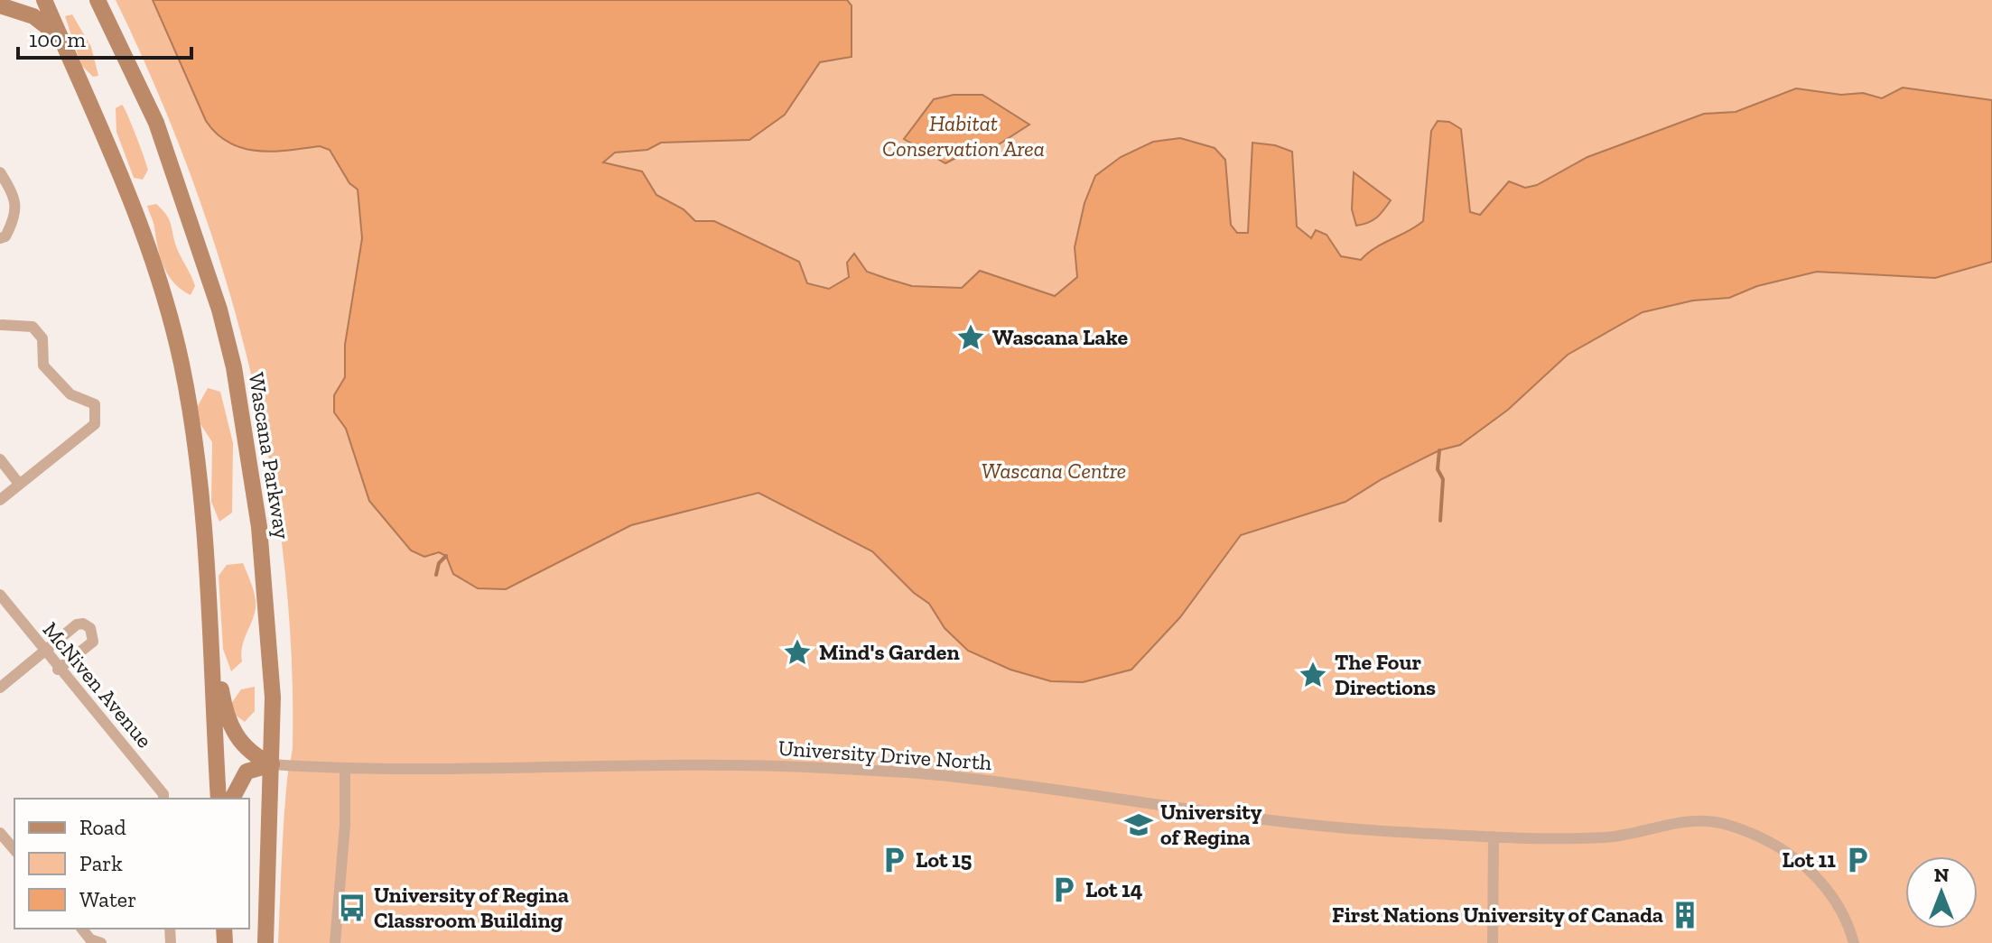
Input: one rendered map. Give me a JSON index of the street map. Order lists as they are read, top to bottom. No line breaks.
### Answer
{"streets":{"main road":["Wascana Parkway"],"street":["McNiven Avenue","University Drive North"]},"crossings":[["Wascana Parkway","University Drive North"]],"parks":["Habitat Conservation Area","Wascana Centre"],"places":{"place":["Wascana Lake","Mind's Garden","The Four Directions"],"school or university":["University of Regina"],"parking":["Lot 15","Lot 11","Lot 14"],"bus stop":["University of Regina Classroom Building"],"building":["First Nations University of Canada"]},"legend":["Road","Park","Water"],"scale_bar":"100 m","north":"top"}
